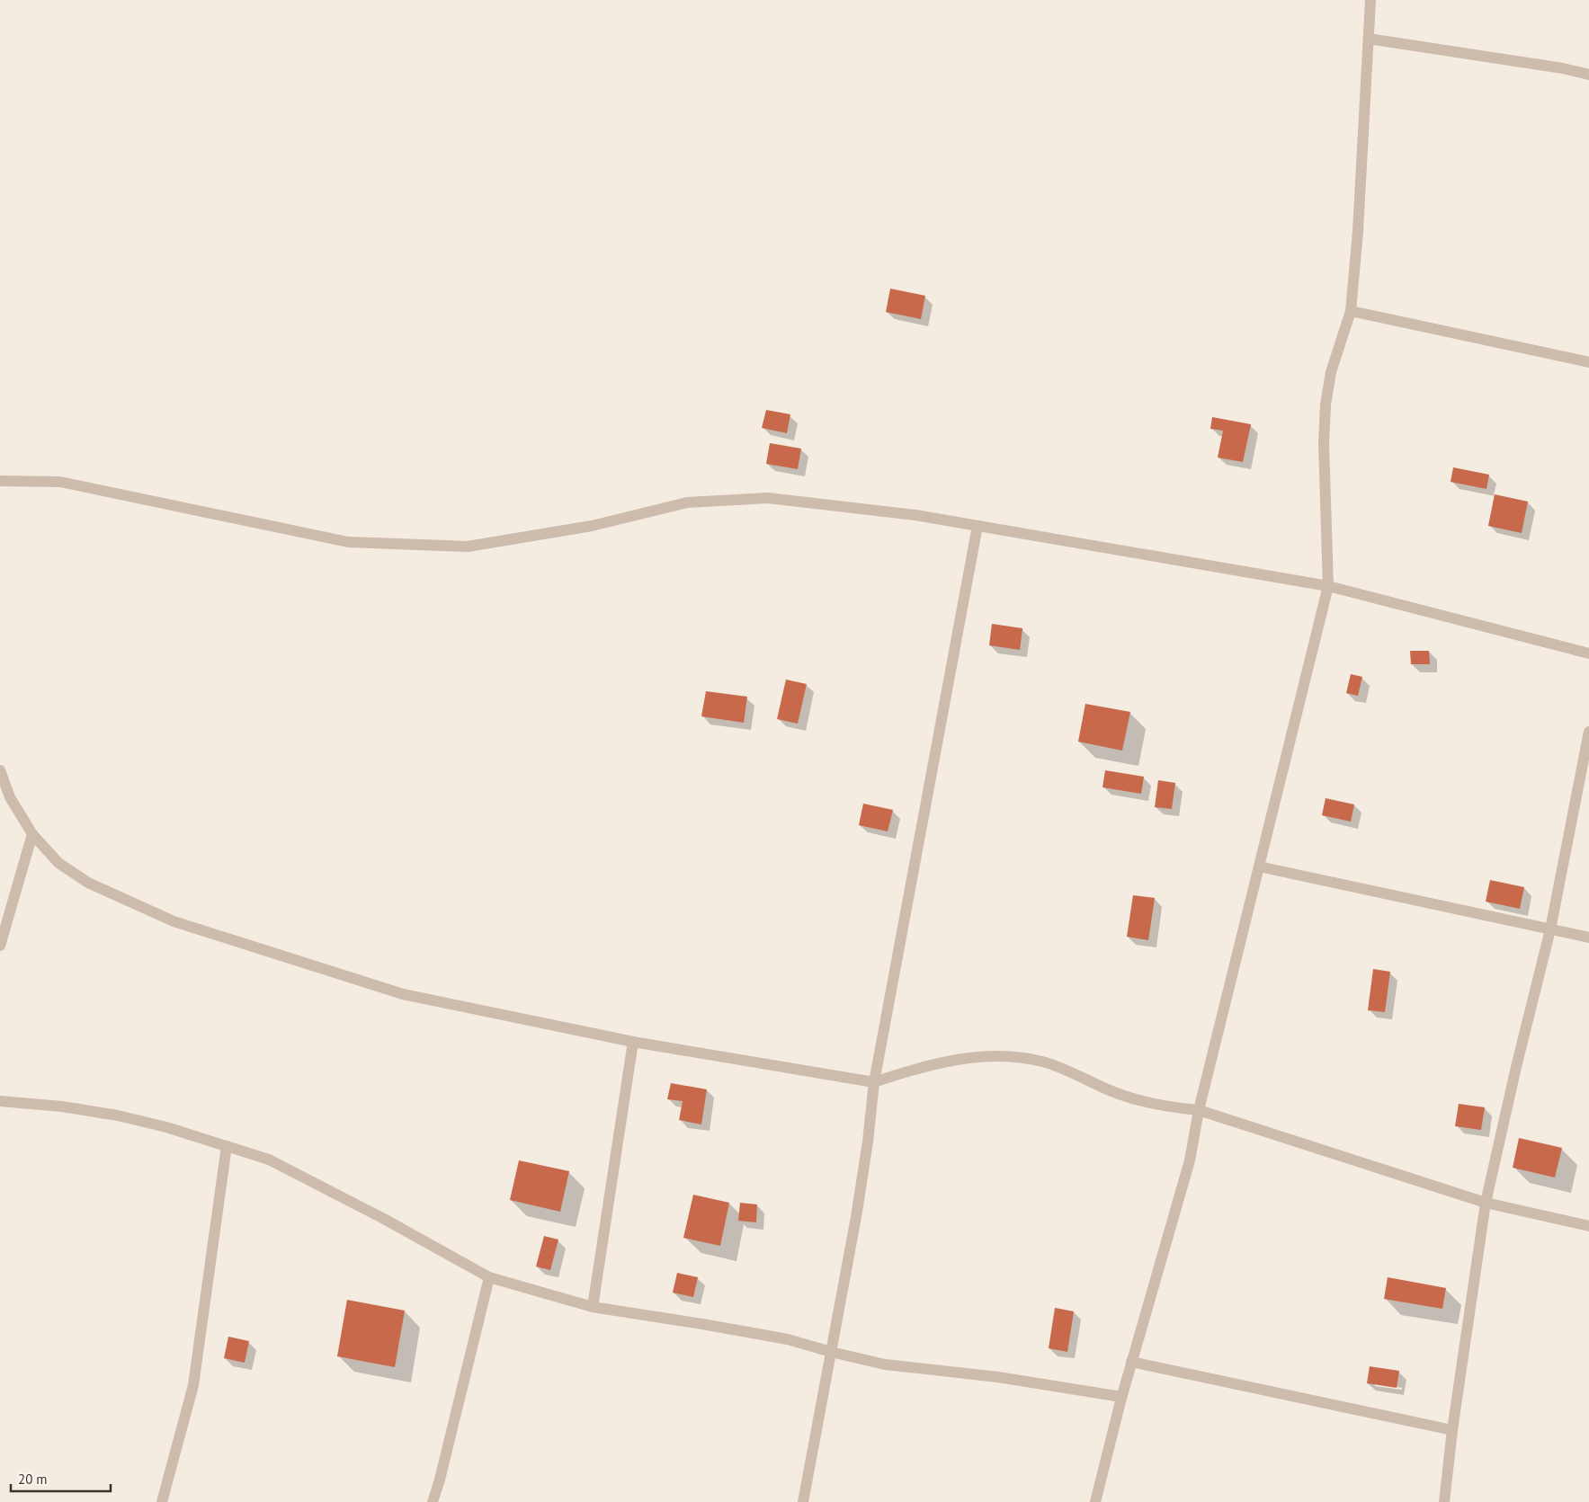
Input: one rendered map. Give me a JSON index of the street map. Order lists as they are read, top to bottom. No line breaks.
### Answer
{"scale_bar":"20 m"}
